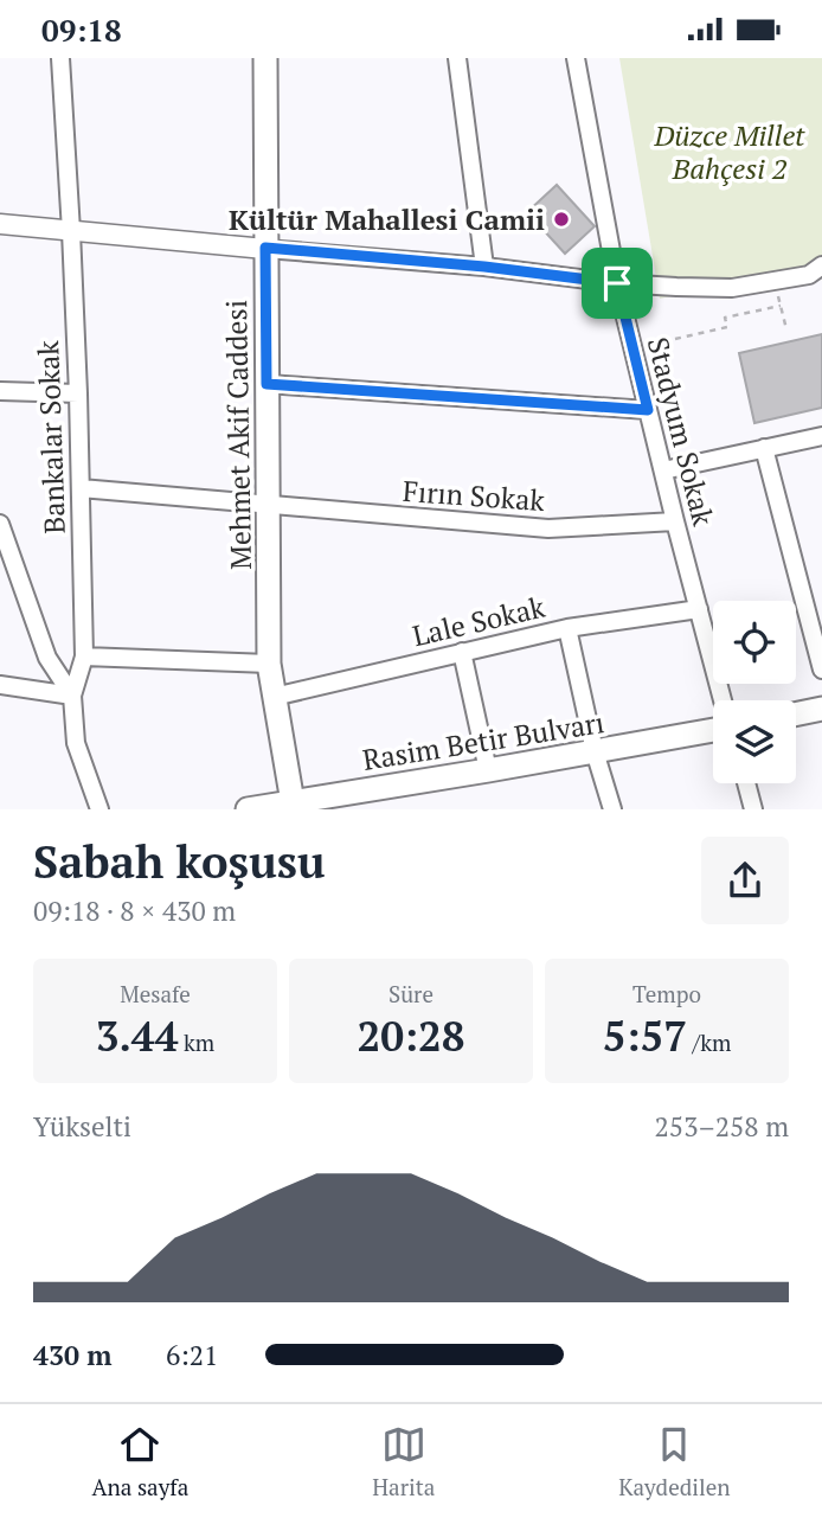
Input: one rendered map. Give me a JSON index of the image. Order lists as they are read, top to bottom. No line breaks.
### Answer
{"streets":{"main road":["Mehmet Akif Caddesi","Rasim Betir Bulvarı"],"street":["Stadyum Sokak","Bankalar Sokak","Fırın Sokak","Lale Sokak"]},"crossings":[["Stadyum Sokak","Fırın Sokak"],["Stadyum Sokak","Lale Sokak"],["Mehmet Akif Caddesi","Fırın Sokak"],["Mehmet Akif Caddesi","Lale Sokak"],["Mehmet Akif Caddesi","Rasim Betir Bulvarı"],["Bankalar Sokak","Fırın Sokak"]],"parks":["Düzce Millet Bahçesi 2"],"places":["Kültür Mahallesi Camii"],"page":{"status":"09:18","heading":["Sabah koşusu","09:18 · 8 × 430 m"],"stats":[["Mesafe","3.44 km"],["Süre","20:28"],["Tempo","5:57 /km"]],"chart":["Yükselti","253–258 m"],"list":[{"name":"430 m","note":"6:21"}],"tabs":["Ana sayfa","Harita","Kaydedilen"]}}
